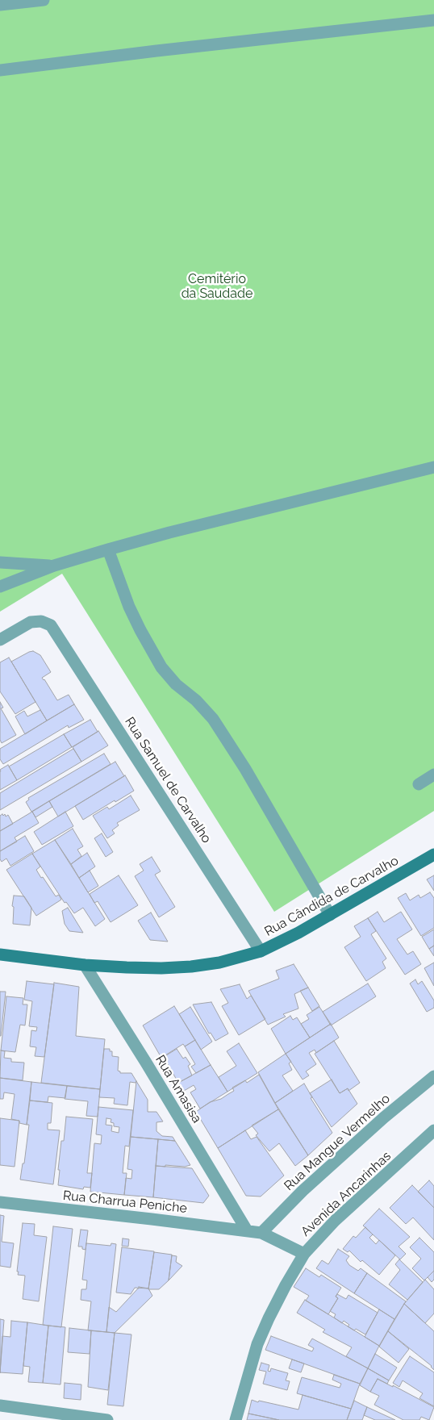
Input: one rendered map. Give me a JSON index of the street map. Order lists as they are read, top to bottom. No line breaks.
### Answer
{"streets":{"street":["Rua Samuel de Carvalho","Rua Cândida de Carvalho","Rua Amasisa","Rua Mangue Vermelho","Avenida Ancarinhas","Rua Charrua Peniche"]},"crossings":[["Rua Samuel de Carvalho","Rua Cândida de Carvalho"],["Rua Cândida de Carvalho","Rua Amasisa"],["Rua Amasisa","Rua Charrua Peniche"],["Rua Mangue Vermelho","Rua Charrua Peniche"],["Avenida Ancarinhas","Rua Charrua Peniche"]],"parks":["Cemitério da Saudade"]}
